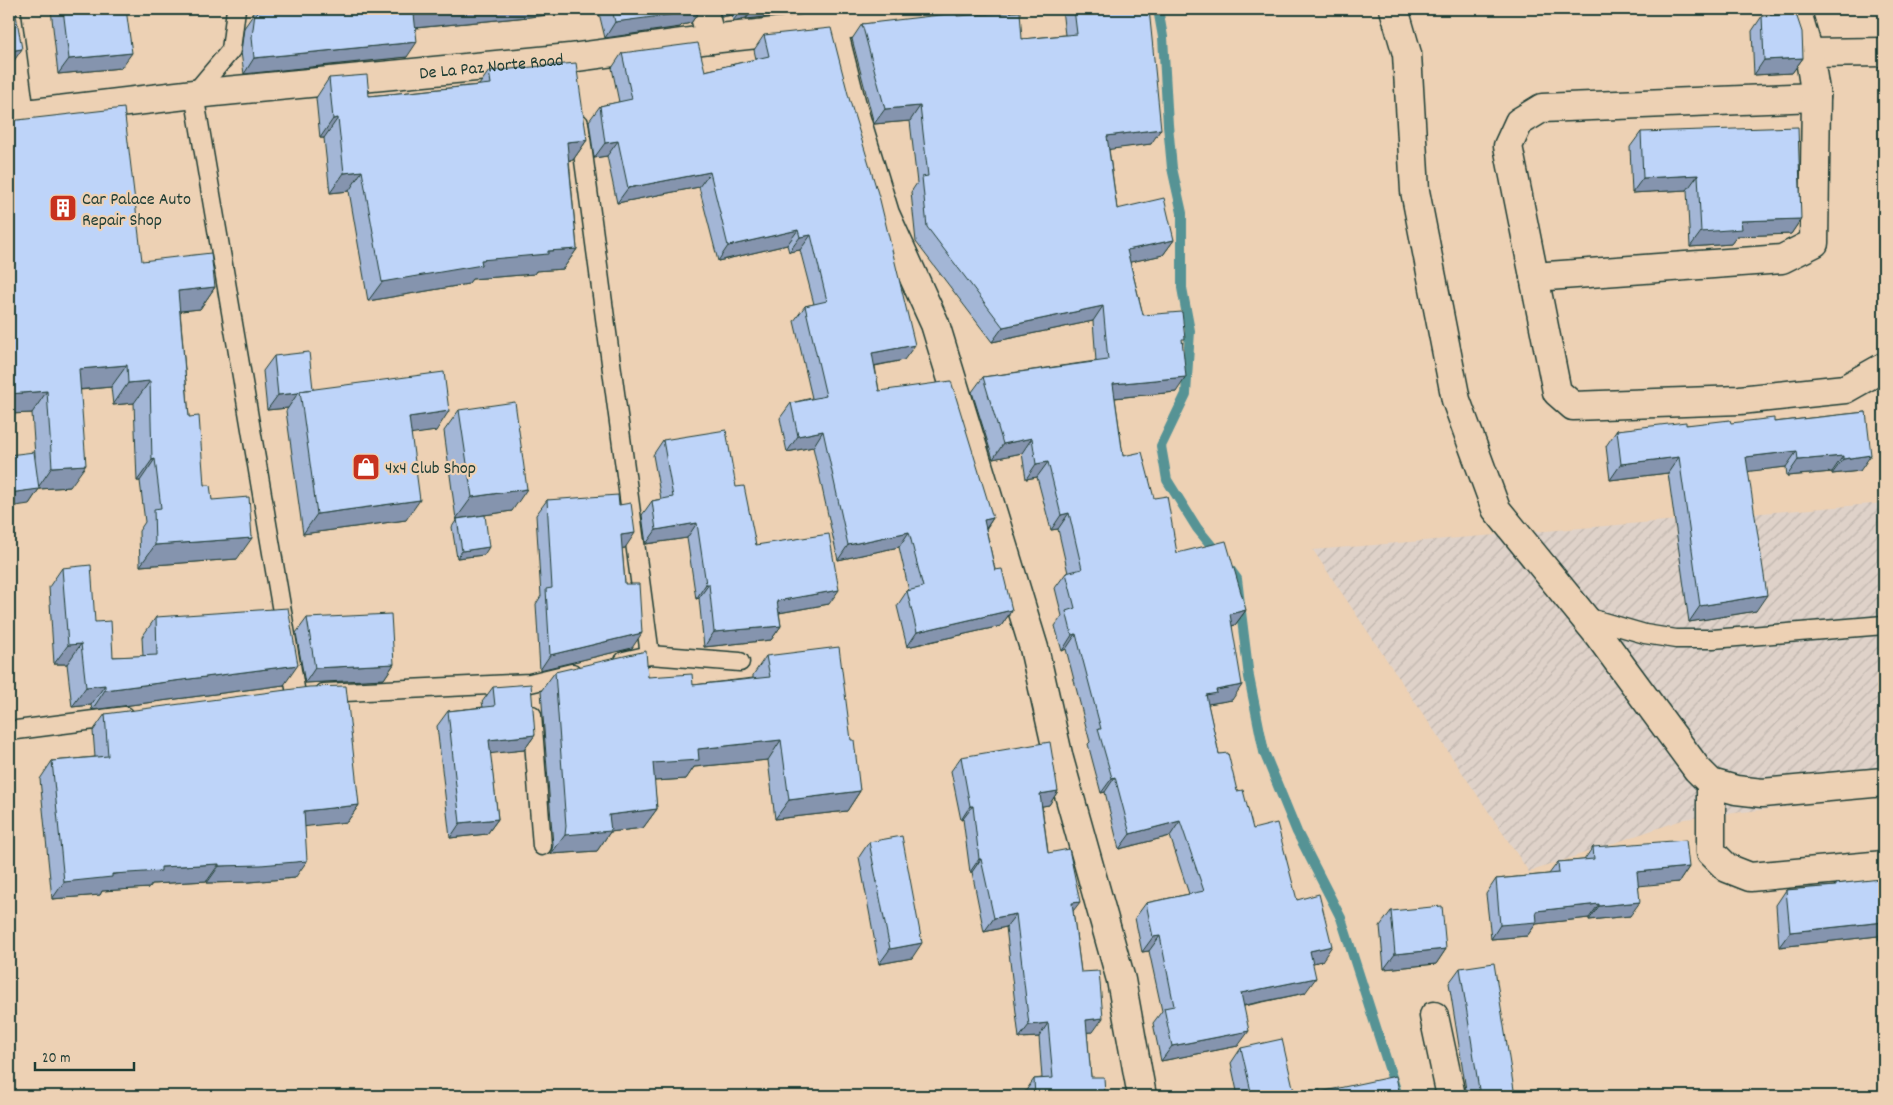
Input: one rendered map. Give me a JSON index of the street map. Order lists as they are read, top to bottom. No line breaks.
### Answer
{"streets":{"street":["De La Paz Norte Road"]},"places":{"building":["Car Palace Auto Repair Shop"],"shop":["4x4 Club Shop"]},"scale_bar":"20 m"}
